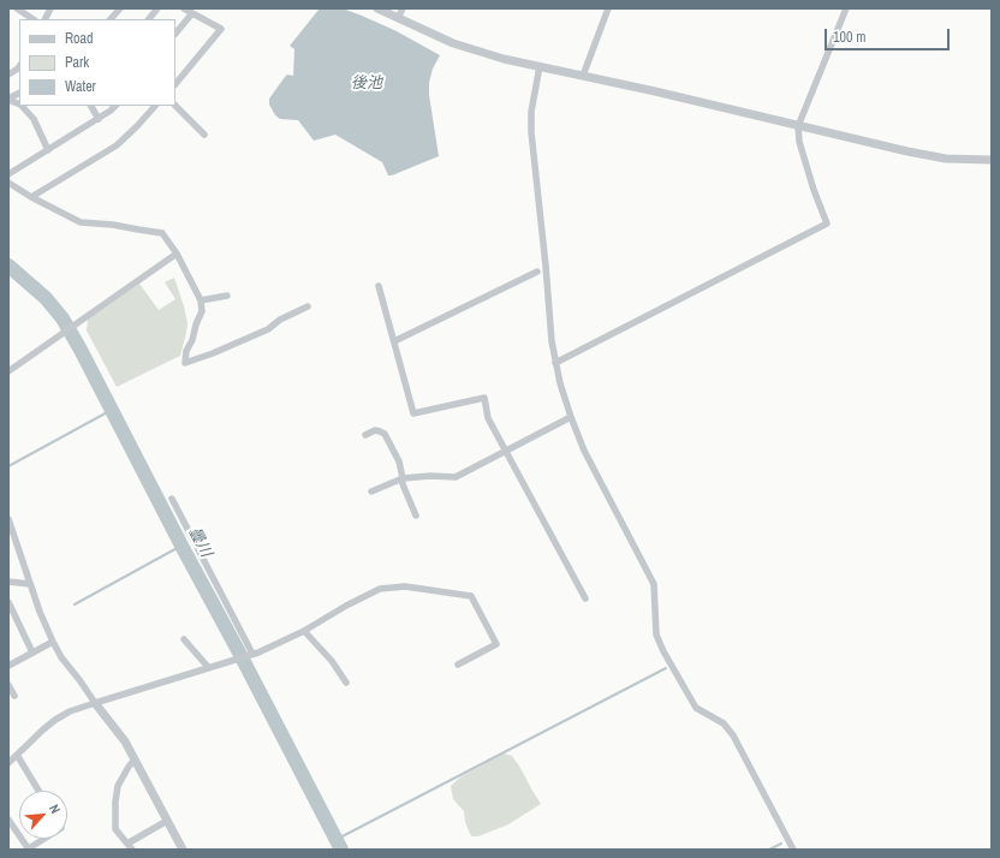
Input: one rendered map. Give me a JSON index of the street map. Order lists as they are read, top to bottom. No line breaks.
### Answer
{"water":["後池","曇川"],"legend":["Road","Park","Water"],"scale_bar":"100 m","north":"top right"}
